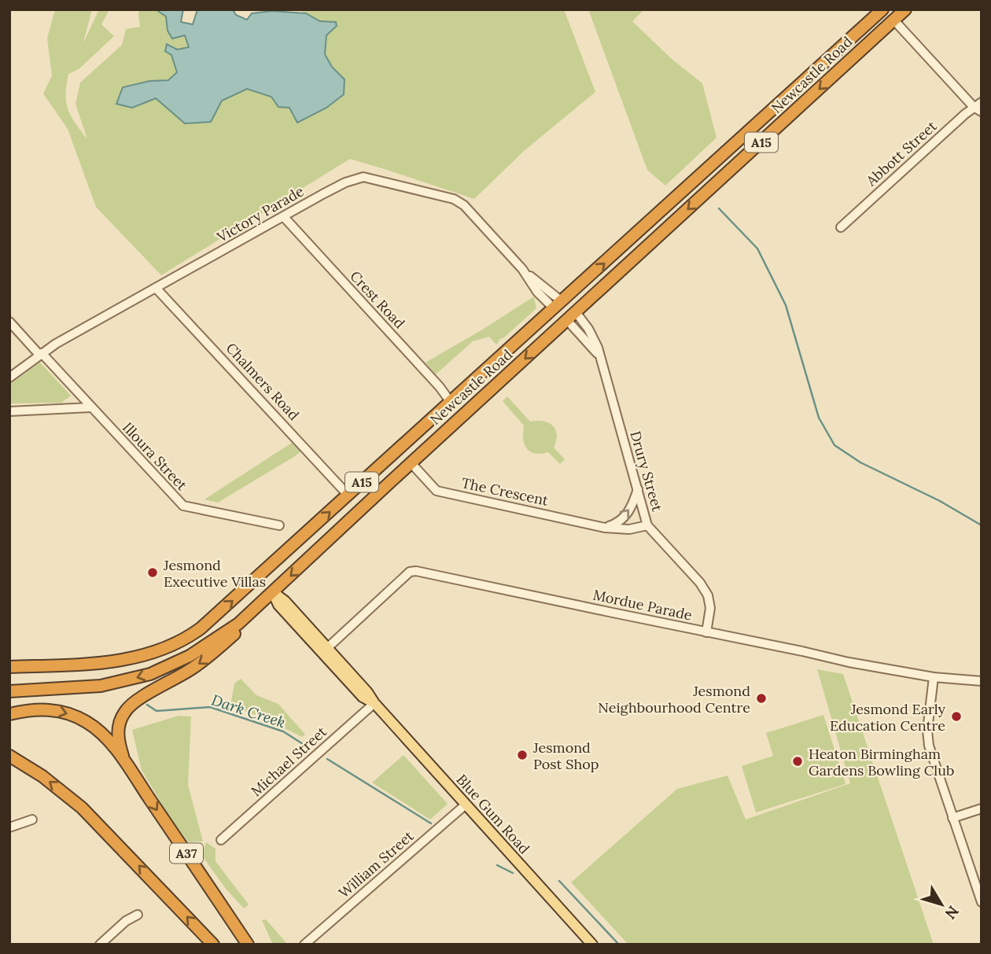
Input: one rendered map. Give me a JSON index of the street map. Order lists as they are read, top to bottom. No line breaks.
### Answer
{"streets":{"highway":["Newcastle Road","A15","A37"],"main road":["Blue Gum Road"],"street":["Abbott Street","Victory Parade","Crest Road","Chalmers Road","Illoura Street","Drury Street","The Crescent","Mordue Parade","Michael Street","William Street"]},"crossings":[["Newcastle Road","Victory Parade"],["Newcastle Road","Crest Road"],["Newcastle Road","Chalmers Road"],["Newcastle Road","Drury Street"],["Newcastle Road","The Crescent"],["Newcastle Road","Blue Gum Road"],["Victory Parade","Crest Road"],["Victory Parade","Chalmers Road"],["Victory Parade","Illoura Street"],["Drury Street","The Crescent"],["Drury Street","Mordue Parade"],["Mordue Parade","Blue Gum Road"],["Michael Street","Blue Gum Road"],["Blue Gum Road","William Street"]],"water":["Dark Creek"],"places":["Jesmond Executive Villas","Jesmond Neighbourhood Centre","Jesmond Early Education Centre","Jesmond Post Shop","Heaton Birmingham Gardens Bowling Club"],"north":"bottom right"}
